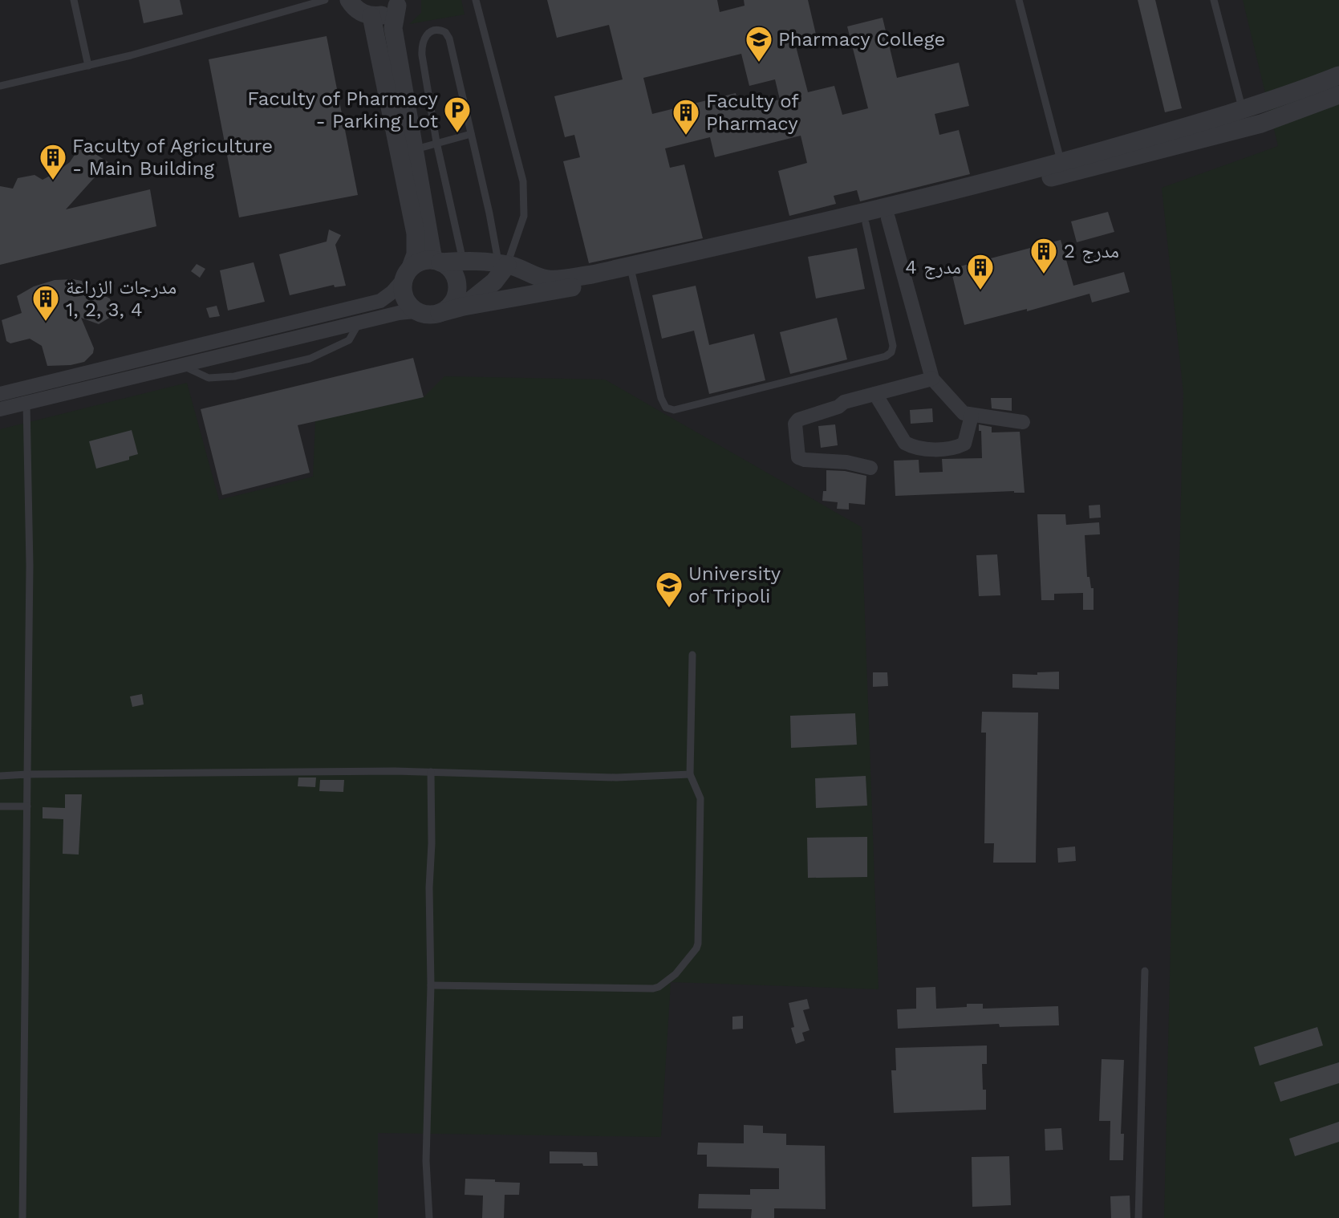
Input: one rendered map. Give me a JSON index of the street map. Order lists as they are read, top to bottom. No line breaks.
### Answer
{"places":{"school or university":["Pharmacy College","University of Tripoli"],"parking":["Faculty of Pharmacy - Parking Lot"],"building":["Faculty of Pharmacy","Faculty of Agriculture - Main Building","مدرج 2","مدرج 4","مدرجات الزراعة 1, 2, 3, 4"]}}
